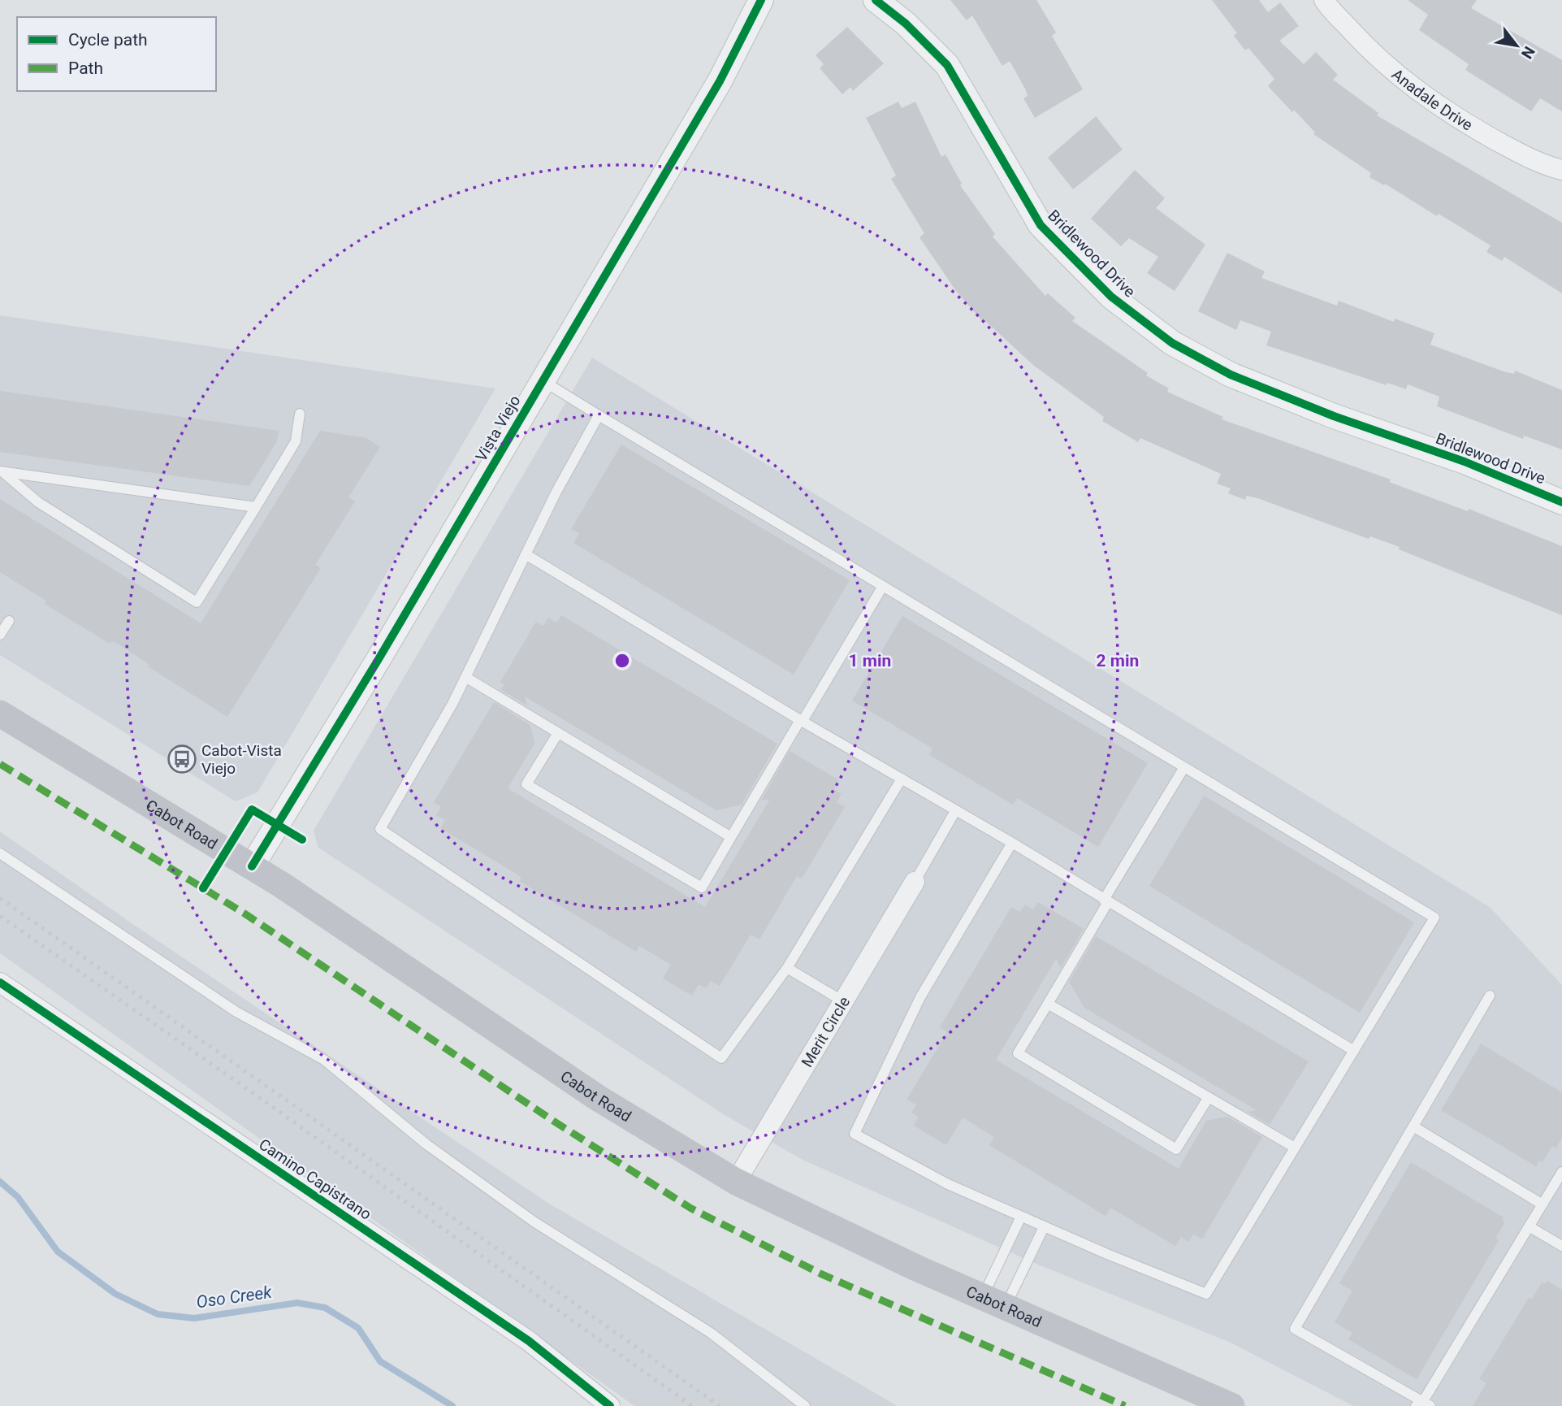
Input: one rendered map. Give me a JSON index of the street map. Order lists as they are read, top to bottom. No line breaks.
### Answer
{"streets":{"main road":["Cabot Road"],"street":["Anadale Drive","Bridlewood Drive","Vista Viejo","Merit Circle","Camino Capistrano"]},"crossings":[["Vista Viejo","Cabot Road"],["Cabot Road","Merit Circle"]],"water":["Oso Creek"],"places":{"bus stop":["Cabot-Vista Viejo"]},"legend":["Cycle path","Path"],"north":"bottom right","rings":["1 min","2 min"]}
